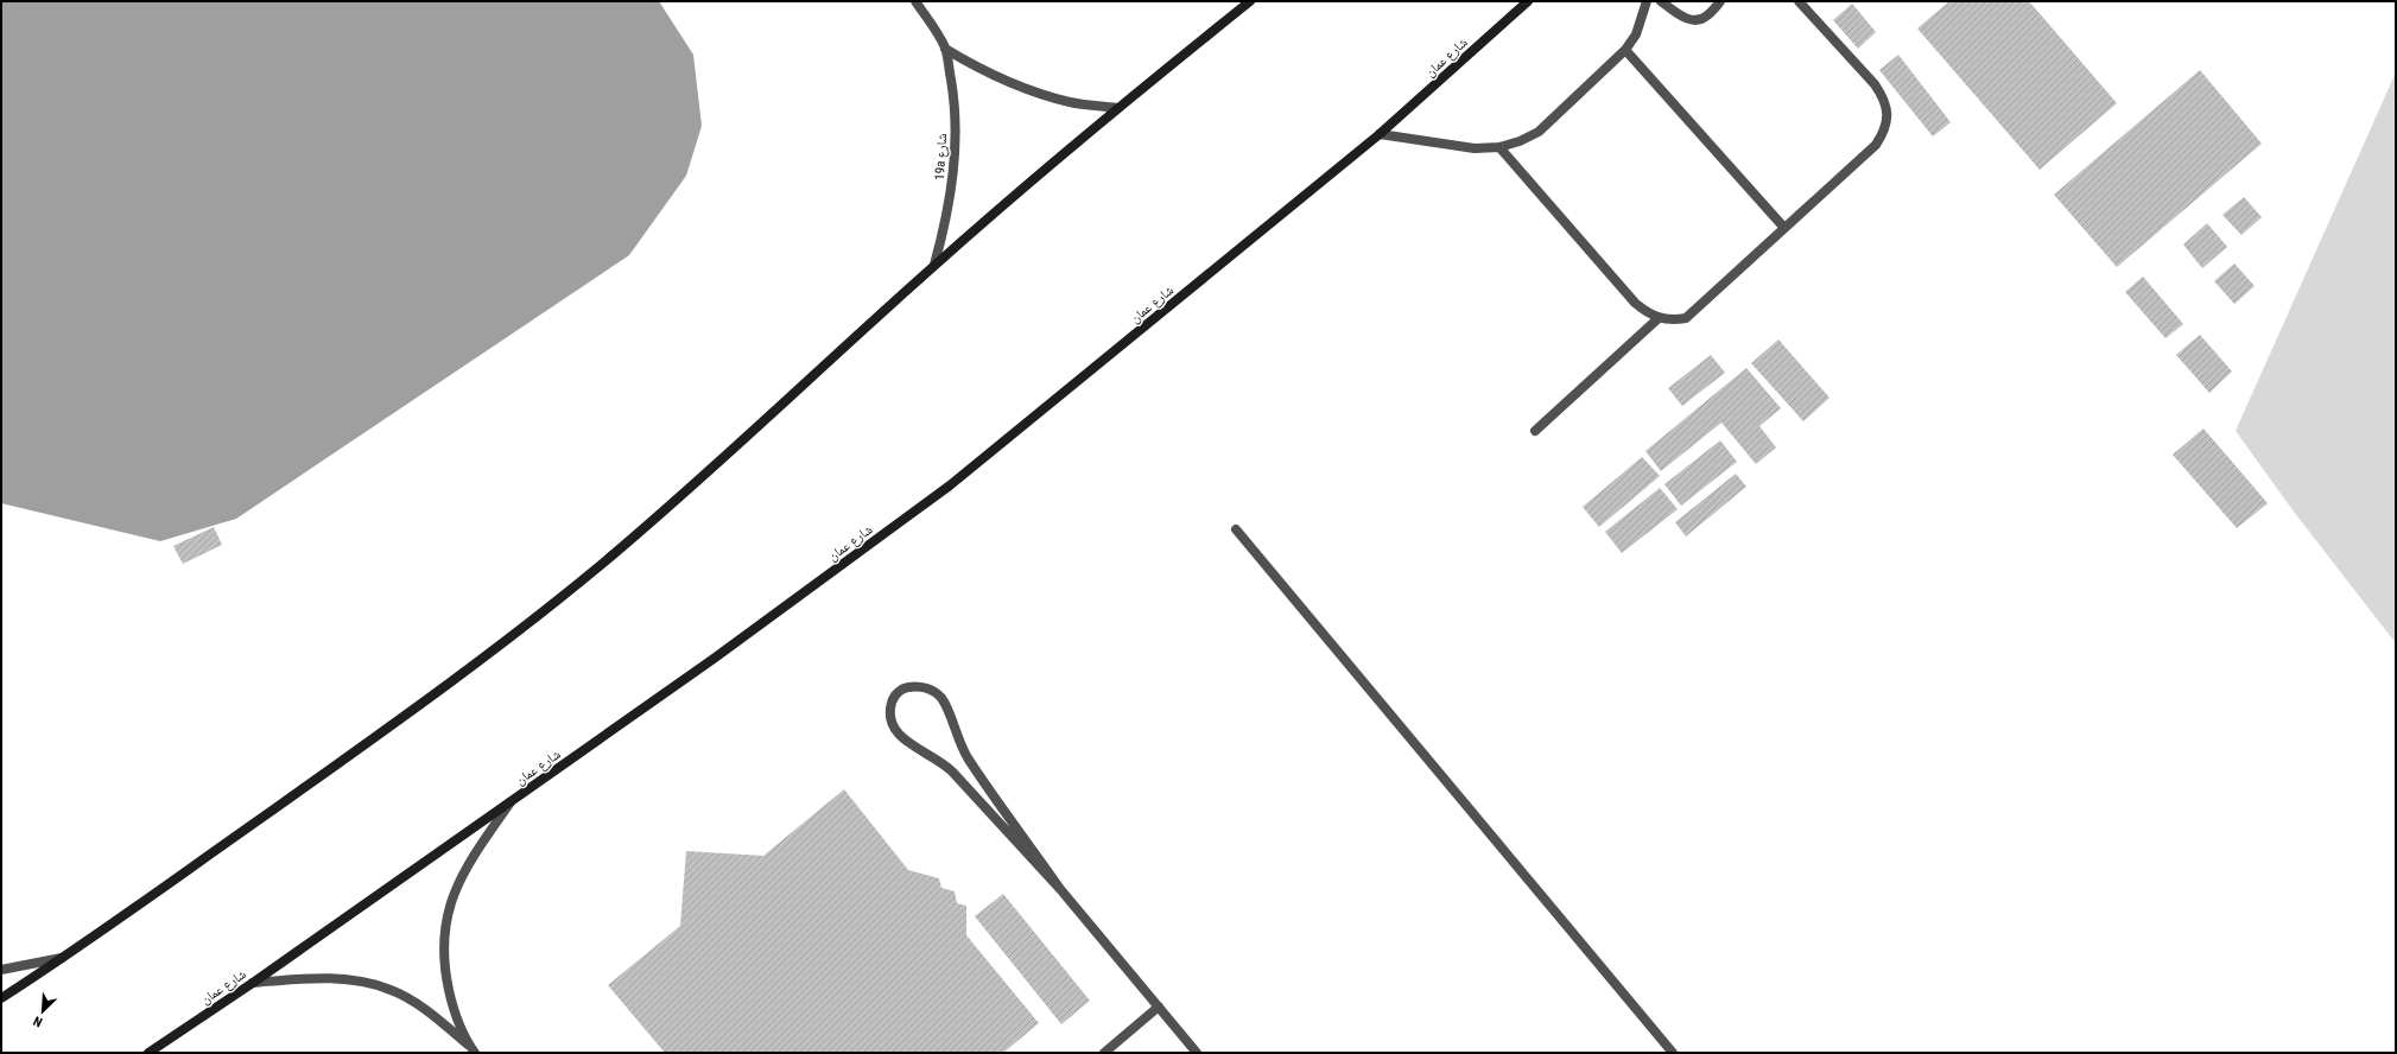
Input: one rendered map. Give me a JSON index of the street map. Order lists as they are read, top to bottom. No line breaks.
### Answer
{"streets":{"street":["شارع عمان","19a شارع"]},"north":"bottom left"}
